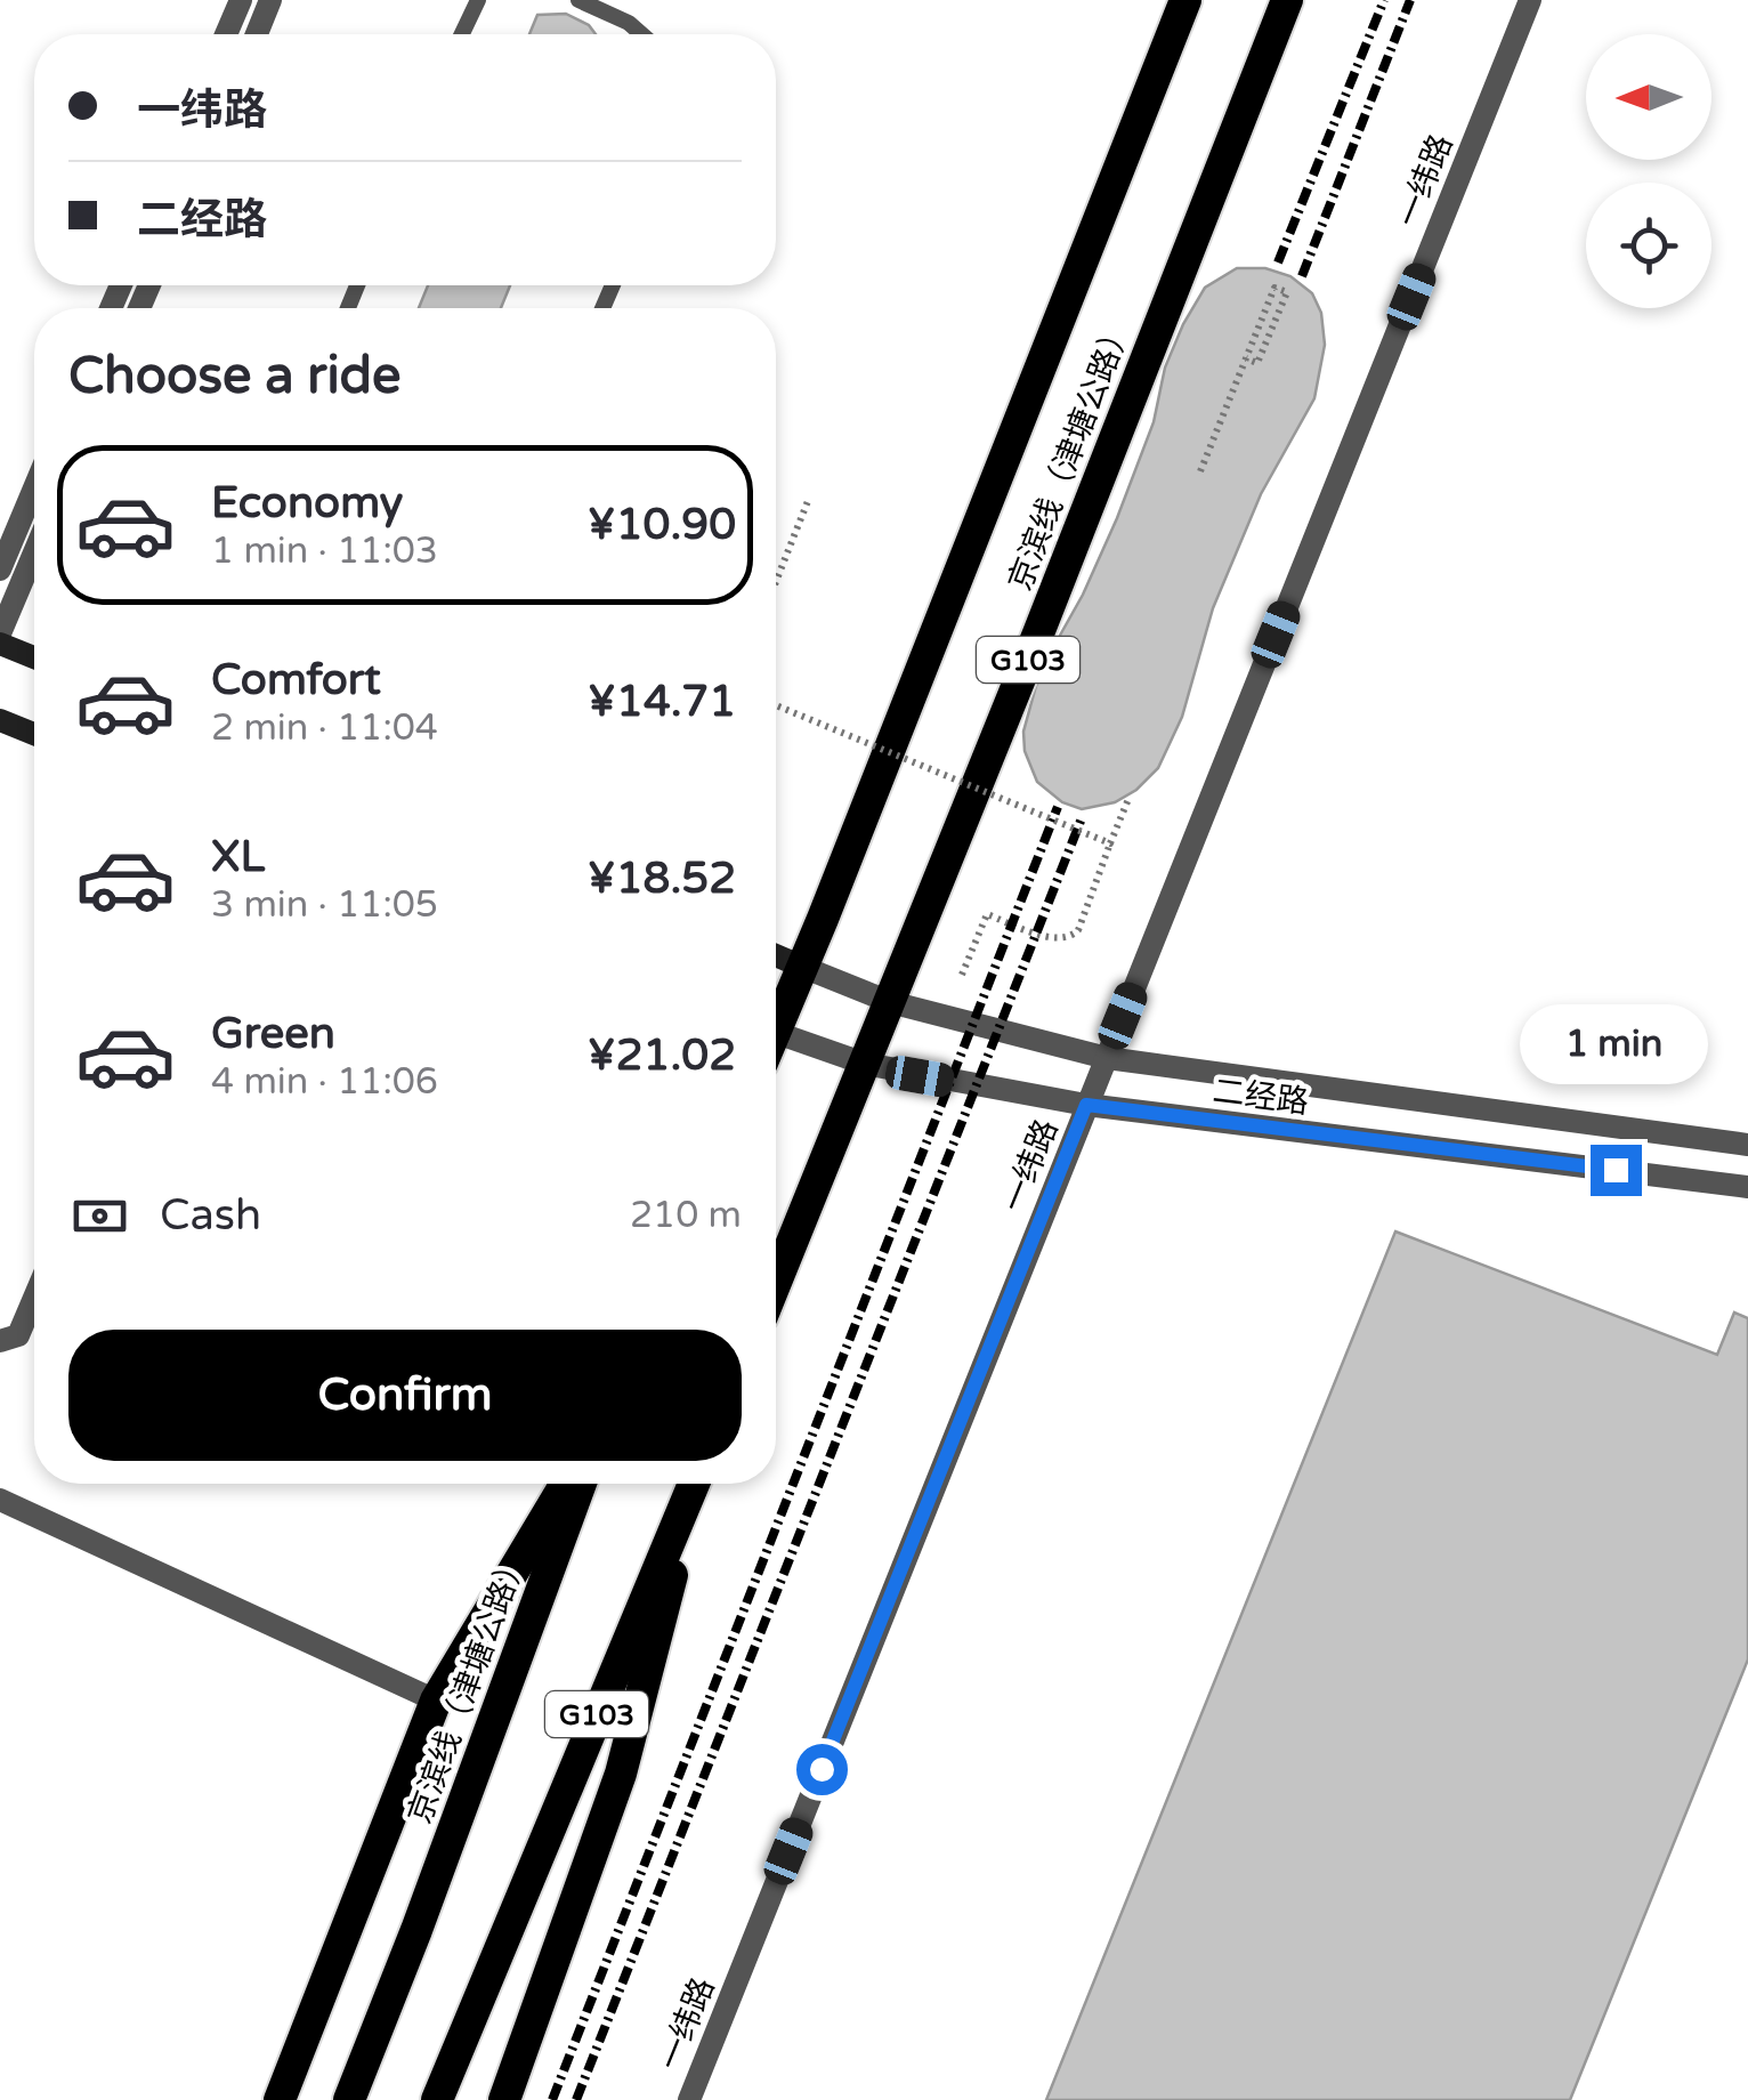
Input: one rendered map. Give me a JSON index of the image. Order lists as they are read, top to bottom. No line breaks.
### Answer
{"streets":{"highway":["京滨线（津塘公路）","G103"],"street":["一纬路","二经路"]},"crossings":[["一纬路","二经路"],["京滨线（津塘公路）","二经路"]],"north":"left","page":{"banner":["一纬路","二经路"],"heading":"Choose a ride","list":[{"name":"Economy","note":"1 min · 11:03","value":"¥10.90"},{"name":"Comfort","note":"2 min · 11:04","value":"¥14.71"},{"name":"XL","note":"3 min · 11:05","value":"¥18.52"},{"name":"Green","note":"4 min · 11:06","value":"¥21.02"}],"bubble":"1 min","pay":["Cash","210 m"],"buttons":"Confirm"}}
